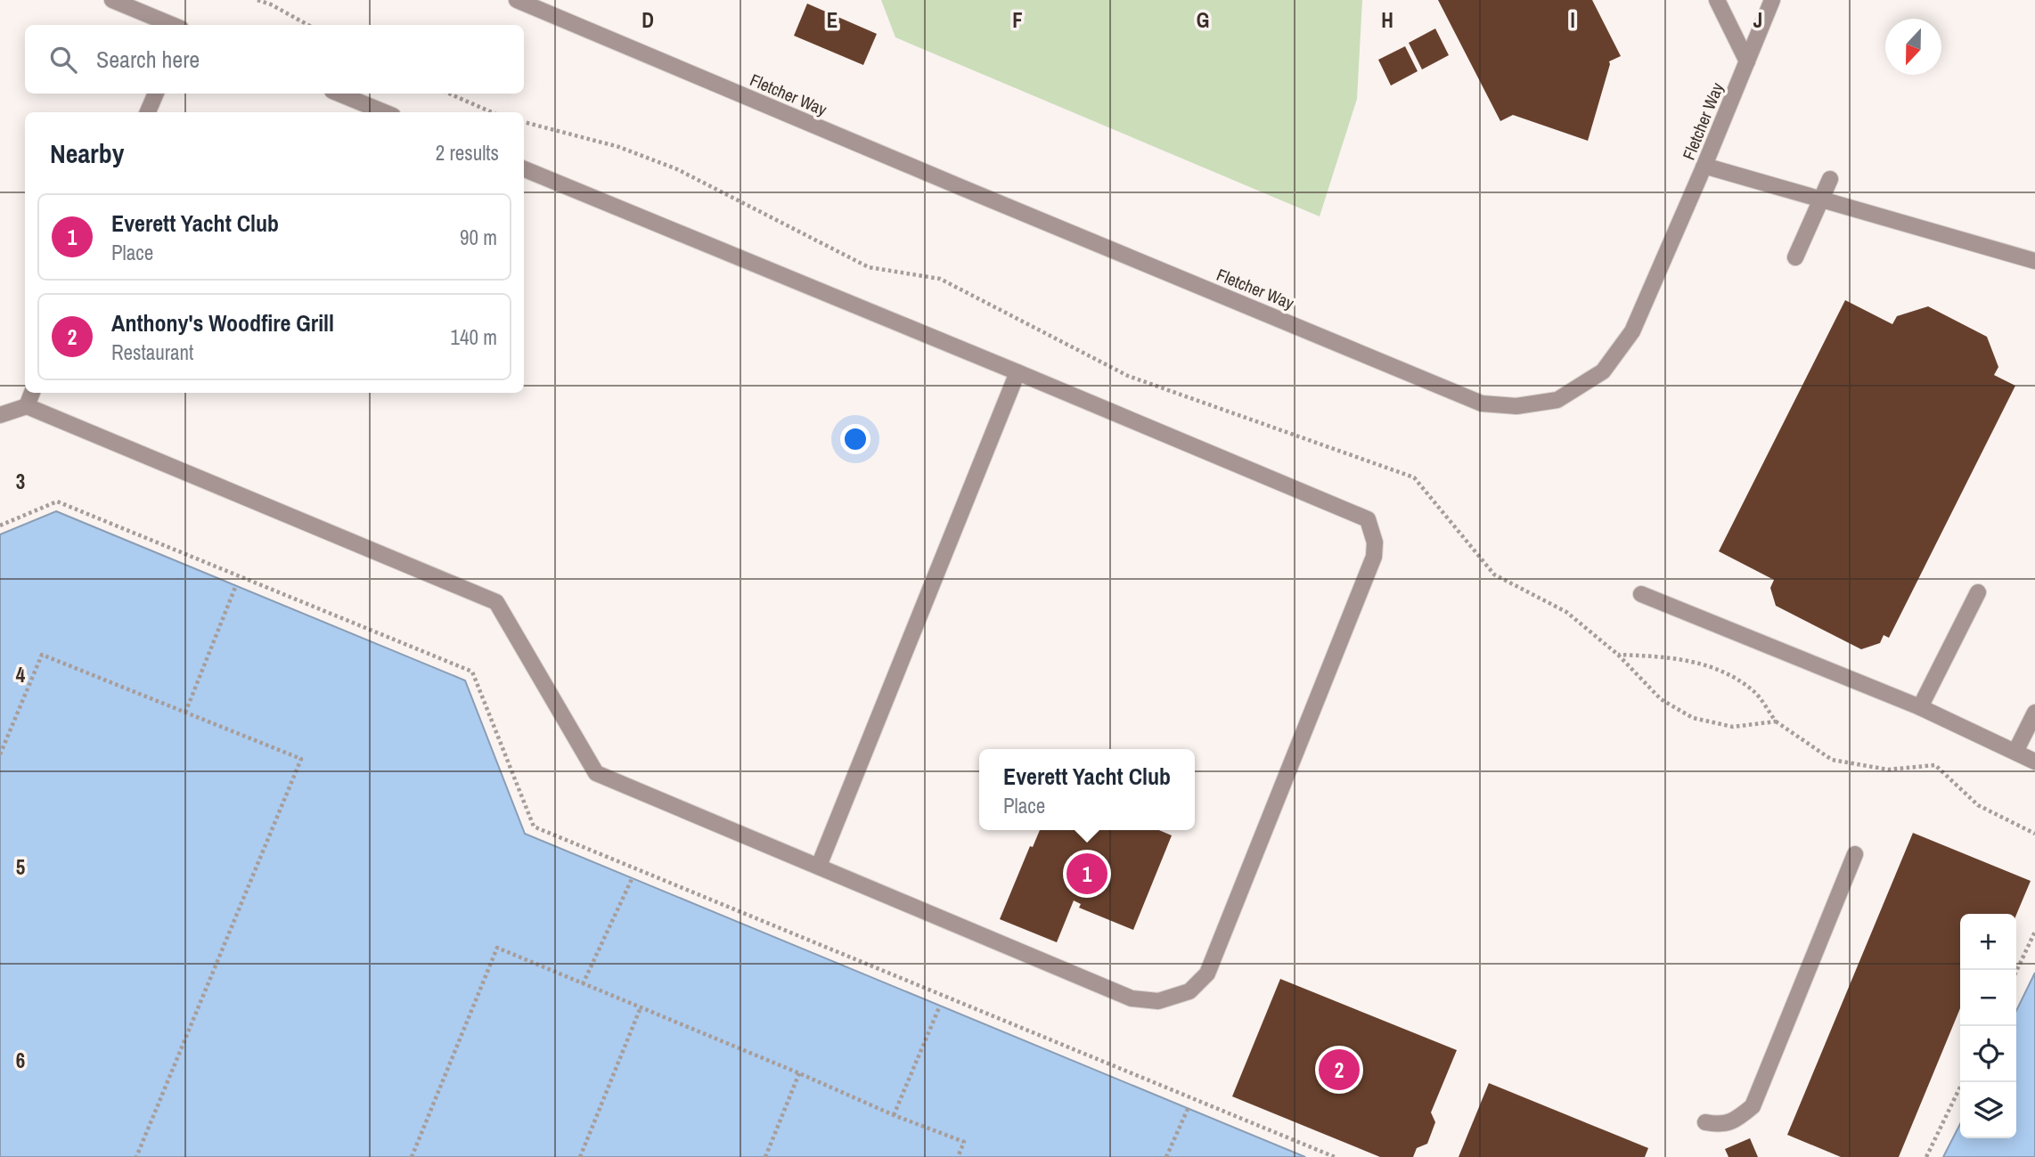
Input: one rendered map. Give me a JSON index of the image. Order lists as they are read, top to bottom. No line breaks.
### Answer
{"streets":{"street":["Fletcher Way"]},"north":"bottom","page":{"search":"Search here","heading":["Nearby","2 results"],"list":[{"mark":"1","name":"Everett Yacht Club","note":"Place","value":"90 m"},{"mark":"2","name":"Anthony's Woodfire Grill","note":"Restaurant","value":"140 m"}],"popup":["Everett Yacht Club","Place"],"pins":["1","2"],"map_buttons":["+","−"]},"grid":{"columns":["D","E","F","G","H","I","J"],"rows":["3","4","5","6"]}}
